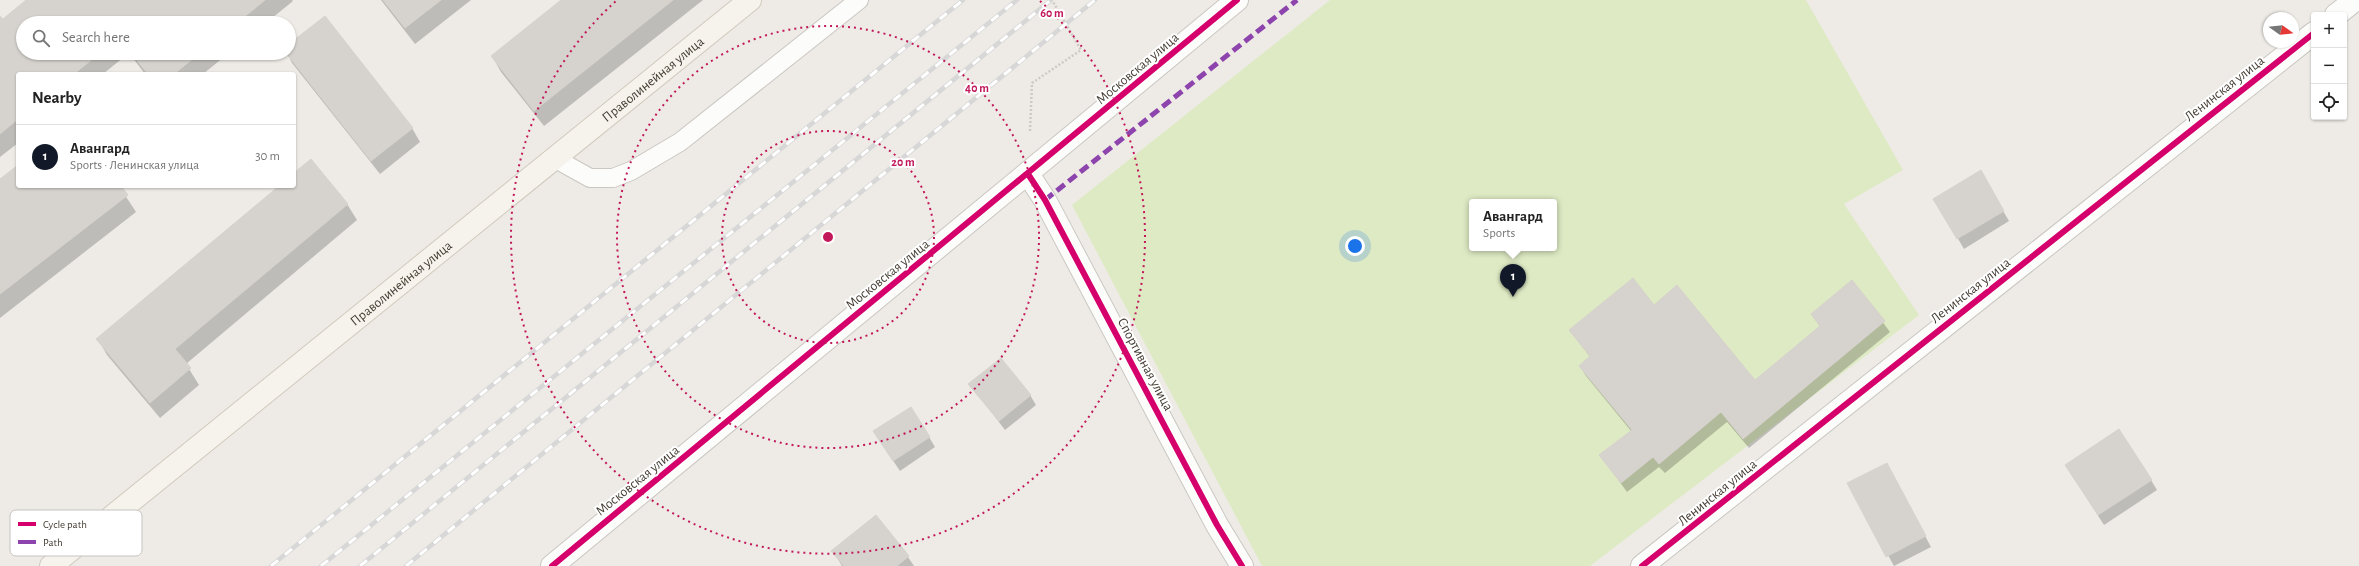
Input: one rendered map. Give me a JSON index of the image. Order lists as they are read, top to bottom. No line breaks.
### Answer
{"streets":{"main road":["Праволинейная улица"],"street":["Московская улица","Ленинская улица","Спортивная улица"]},"crossings":[["Московская улица","Спортивная улица"]],"legend":["Cycle path","Path"],"north":"right","page":{"map_buttons":["+","−"],"search":"Search here","heading":"Nearby","list":[{"mark":"1","name":"Авангард","note":"Sports · Ленинская улица","value":"30 m"}],"popup":["Авангард","Sports"],"pins":"1"},"rings":["60 m","40 m","20 m"]}
